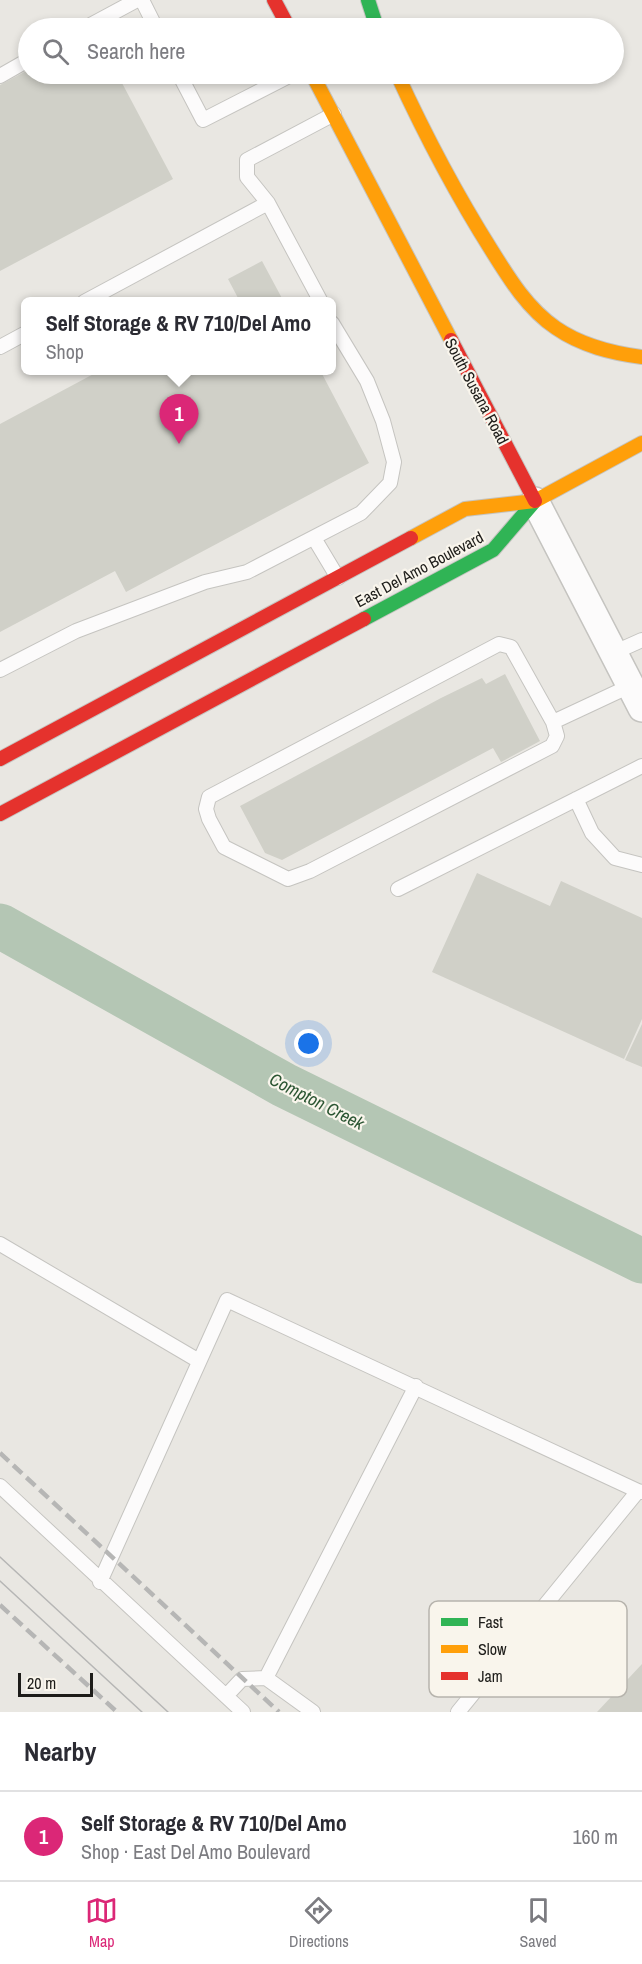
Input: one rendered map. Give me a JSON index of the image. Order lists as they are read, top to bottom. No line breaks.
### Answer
{"streets":{"main road":["South Susana Road","East Del Amo Boulevard"]},"crossings":[["South Susana Road","East Del Amo Boulevard"]],"water":["Compton Creek"],"legend":["Fast","Slow","Jam"],"scale_bar":"20 m","page":{"search":"Search here","popup":["Self Storage & RV 710/Del Amo","Shop"],"pins":"1","scale":"20 m","heading":"Nearby","list":[{"mark":"1","name":"Self Storage & RV 710/Del Amo","note":"Shop · East Del Amo Boulevard","value":"160 m"}],"nav":["Map","Directions","Saved"]}}
